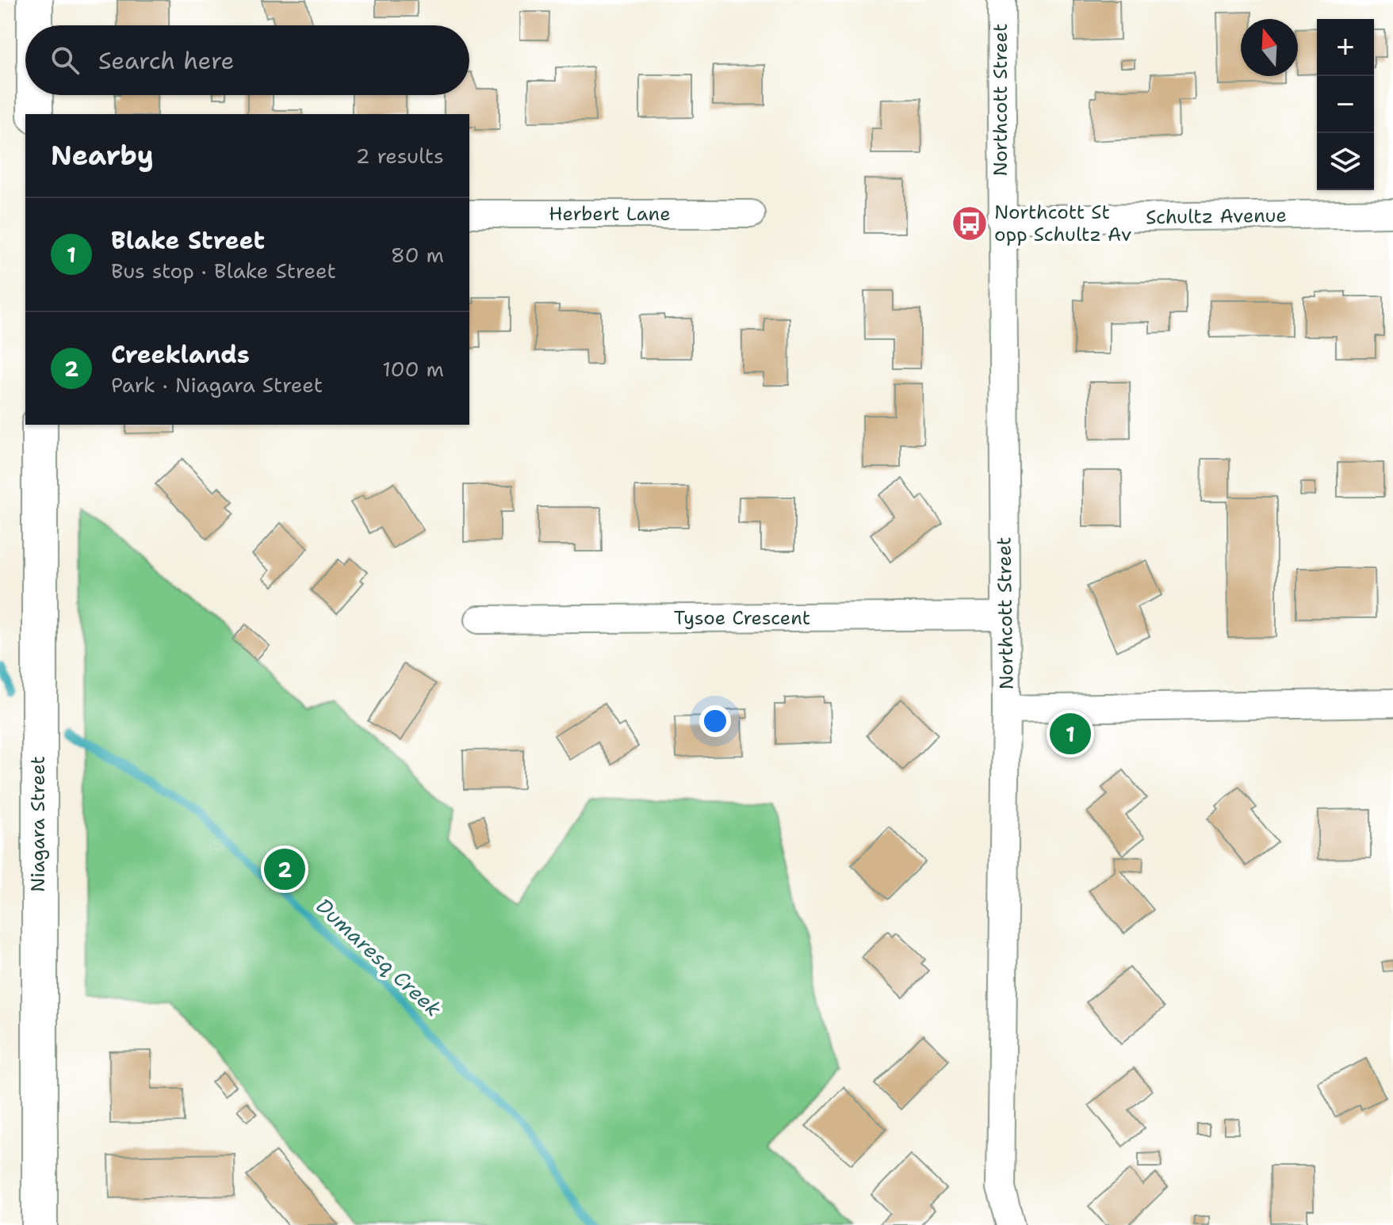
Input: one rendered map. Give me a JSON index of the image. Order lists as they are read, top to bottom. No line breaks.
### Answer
{"streets":{"street":["Northcott Street","Herbert Lane","Schultz Avenue","Tysoe Crescent","Niagara Street"]},"crossings":[["Northcott Street","Schultz Avenue"],["Northcott Street","Tysoe Crescent"]],"water":["Dumaresq Creek"],"places":{"bus stop":["Northcott St opp Schultz Av"]},"north":"top","page":{"map_buttons":["+","−"],"search":"Search here","heading":["Nearby","2 results"],"list":[{"mark":"1","name":"Blake Street","note":"Bus stop · Blake Street","value":"80 m"},{"mark":"2","name":"Creeklands","note":"Park · Niagara Street","value":"100 m"}],"pins":["1","2"]}}
